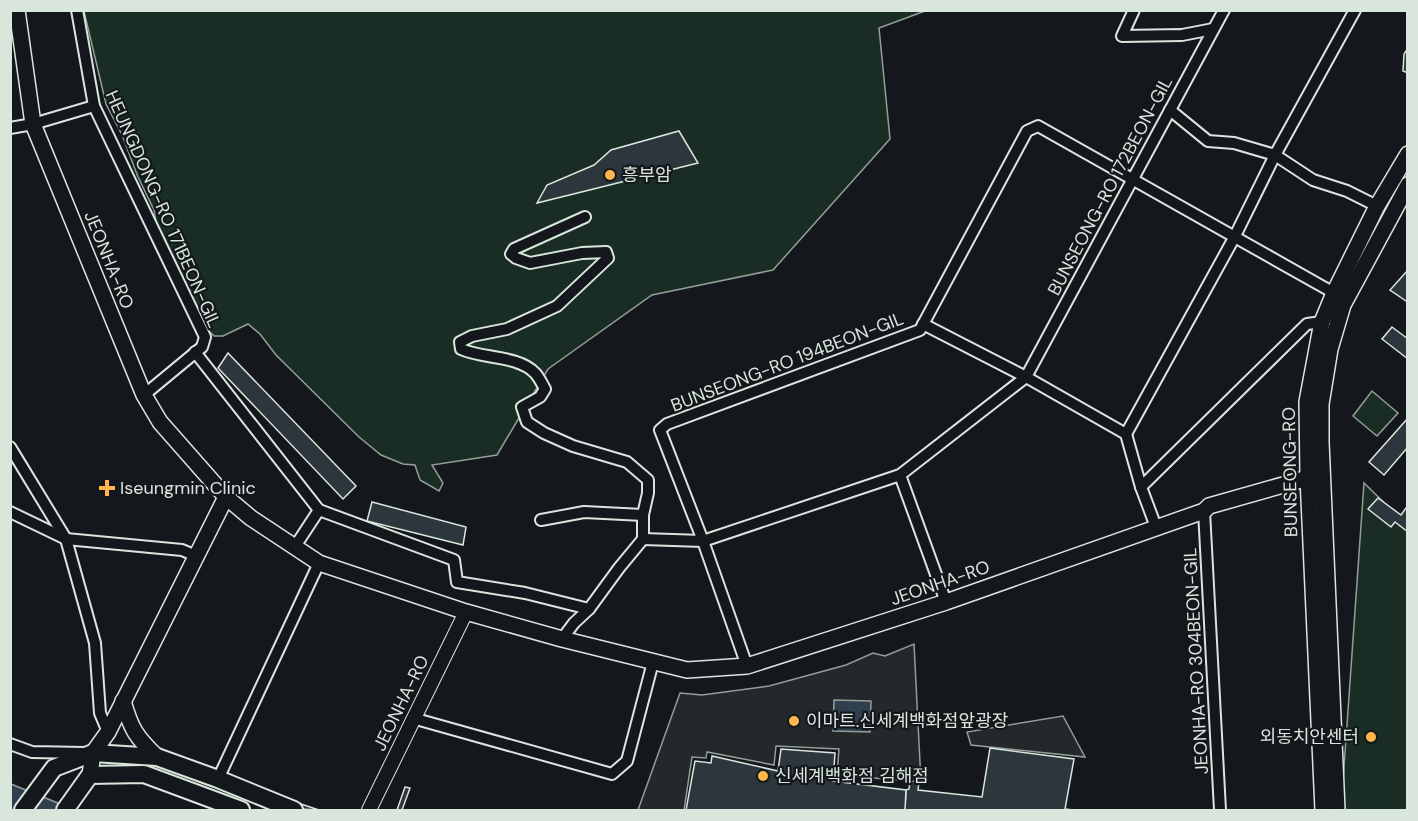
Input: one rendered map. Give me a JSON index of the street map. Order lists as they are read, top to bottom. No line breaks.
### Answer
{"streets":{"main road":["JEONHA-RO","BUNSEONG-RO"],"street":["BUNSEONG-RO 172BEON-GIL","HEUNGDONG-RO 171BEON-GIL","BUNSEONG-RO 194BEON-GIL","JEONHA-RO 304BEON-GIL"]},"crossings":[["BUNSEONG-RO 172BEON-GIL","BUNSEONG-RO 194BEON-GIL"],["HEUNGDONG-RO 171BEON-GIL","JEONHA-RO"],["JEONHA-RO","BUNSEONG-RO 194BEON-GIL"],["JEONHA-RO","BUNSEONG-RO"],["JEONHA-RO","JEONHA-RO 304BEON-GIL"],["BUNSEONG-RO 194BEON-GIL","BUNSEONG-RO"]],"places":{"other":["흥부암","이마트.신세계백화점앞광장","외동치안센터","신세계백화점 김해점"],"health":["Iseungmin Clinic"]}}
